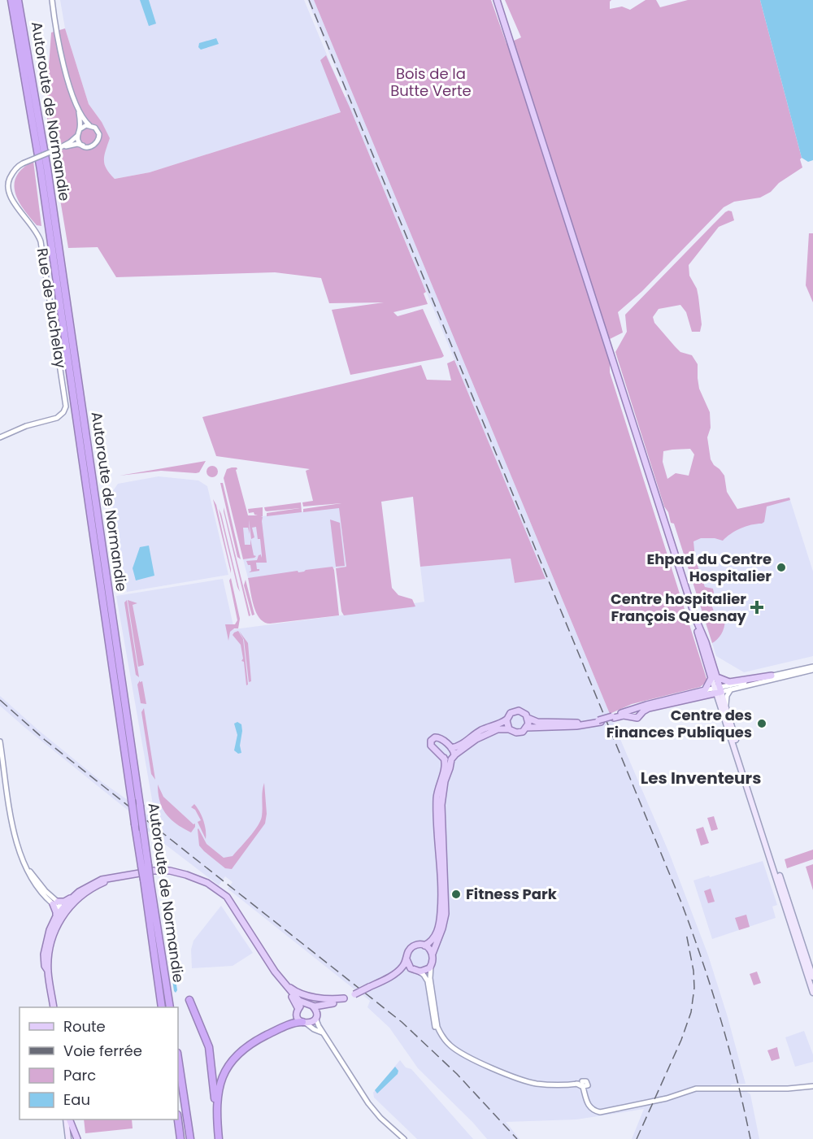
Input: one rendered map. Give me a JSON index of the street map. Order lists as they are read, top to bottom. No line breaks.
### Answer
{"streets":{"highway":["Autoroute de Normandie"],"street":["Rue de Buchelay"]},"districts":["Les Inventeurs"],"parks":["Bois de la Butte Verte"],"places":{"other":["Ehpad du Centre Hospitalier","Centre des Finances Publiques","Fitness Park"],"health":["Centre hospitalier François Quesnay"]},"legend":["Route","Voie ferrée","Parc","Eau"]}
